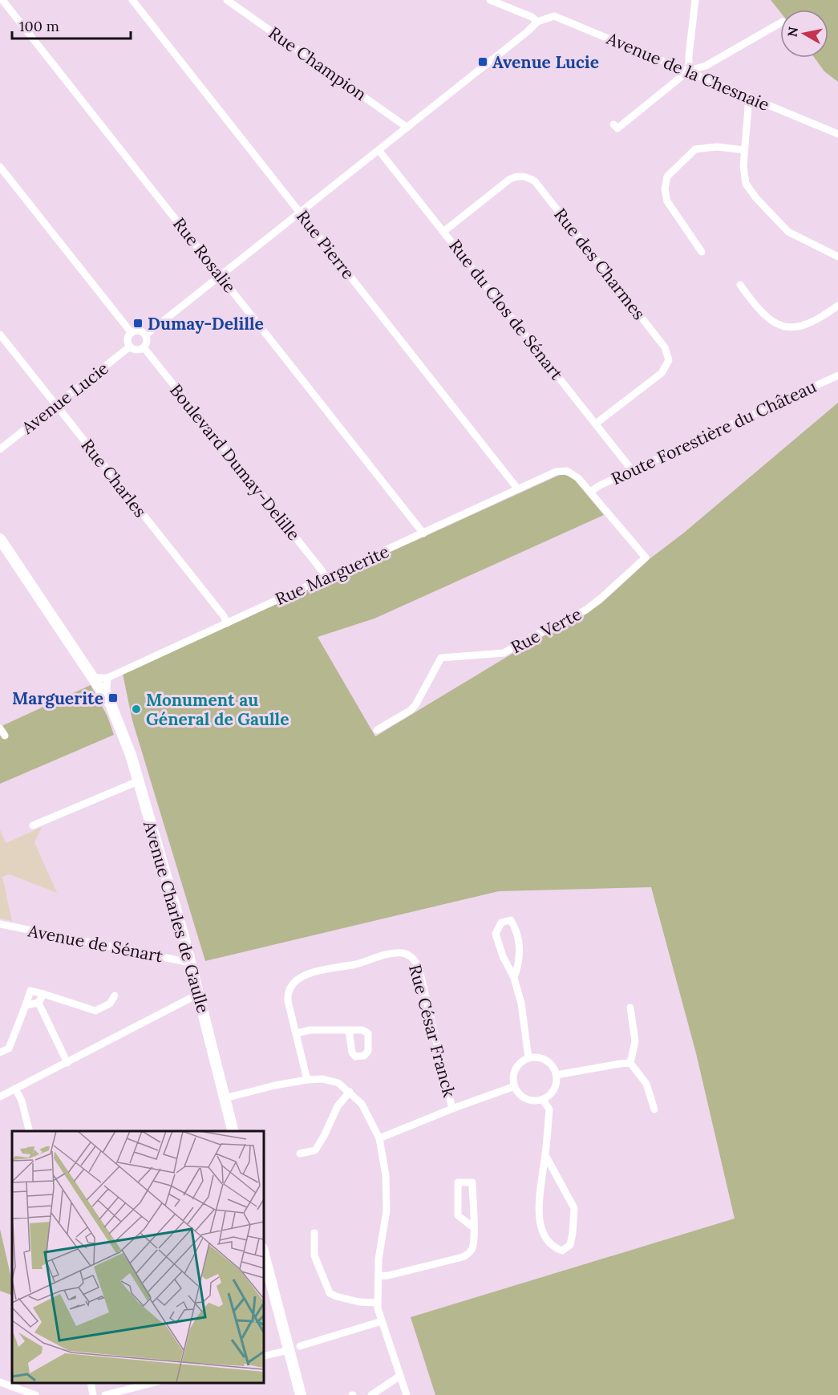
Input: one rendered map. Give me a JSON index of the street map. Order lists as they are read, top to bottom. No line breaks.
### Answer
{"streets":{"main road":["Avenue Charles de Gaulle"],"street":["Rue Champion","Avenue de la Chesnaie","Rue Pierre","Rue Rosalie","Rue des Charmes","Rue du Clos de Sénart","Avenue Lucie","Route Forestière du Château","Boulevard Dumay-Delille","Rue Charles","Rue Marguerite","Rue Verte","Avenue de Sénart","Rue César Franck"]},"crossings":[["Rue Pierre","Rue Marguerite"],["Rue Rosalie","Rue Marguerite"],["Rue des Charmes","Rue du Clos de Sénart"],["Rue du Clos de Sénart","Route Forestière du Château"],["Avenue Lucie","Boulevard Dumay-Delille"],["Avenue Lucie","Rue Charles"],["Route Forestière du Château","Rue Marguerite"],["Route Forestière du Château","Rue Verte"],["Boulevard Dumay-Delille","Rue Marguerite"],["Rue Charles","Rue Marguerite"],["Rue Marguerite","Rue Verte"],["Rue Marguerite","Avenue Charles de Gaulle"],["Avenue Charles de Gaulle","Avenue de Sénart"]],"places":{"transit":["Avenue Lucie","Dumay-Delille","Marguerite"],"other":["Monument au Géneral de Gaulle"]},"scale_bar":"100 m","north":"left"}
